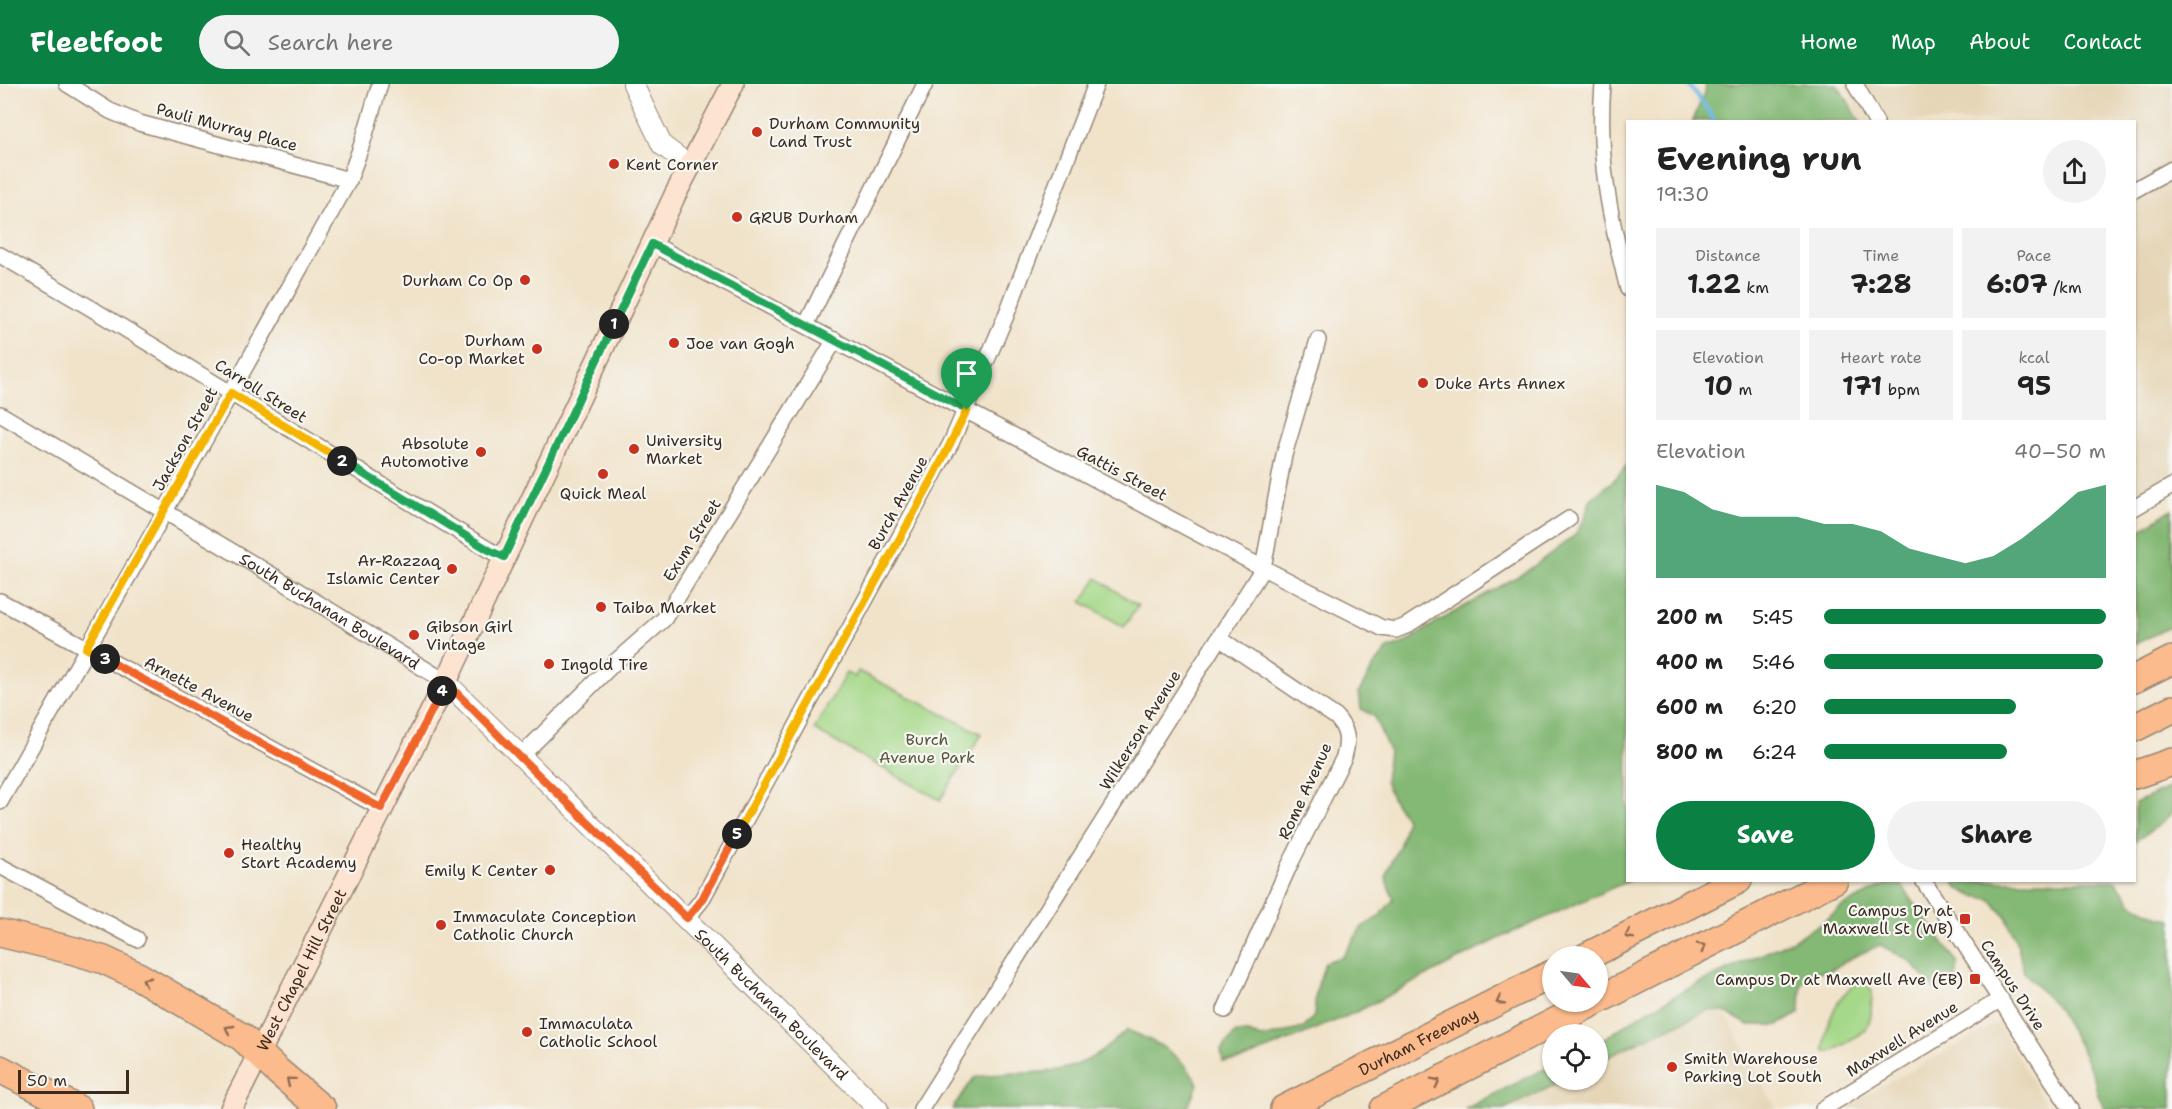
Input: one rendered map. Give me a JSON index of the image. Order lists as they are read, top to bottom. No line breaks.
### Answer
{"streets":{"highway":["Durham Freeway"],"main road":["West Chapel Hill Street"],"street":["Pauli Murray Place","Carroll Street","Jackson Street","Gattis Street","Burch Avenue","Exum Street","South Buchanan Boulevard","Arnette Avenue","Wilkerson Avenue","Rome Avenue","Campus Drive","Maxwell Avenue"]},"crossings":[["Pauli Murray Place","Jackson Street"],["Carroll Street","Jackson Street"],["Carroll Street","West Chapel Hill Street"],["Jackson Street","South Buchanan Boulevard"],["Jackson Street","Arnette Avenue"],["Gattis Street","Burch Avenue"],["Gattis Street","Exum Street"],["Gattis Street","Wilkerson Avenue"],["Gattis Street","West Chapel Hill Street"],["Burch Avenue","South Buchanan Boulevard"],["Exum Street","South Buchanan Boulevard"],["South Buchanan Boulevard","West Chapel Hill Street"],["Arnette Avenue","West Chapel Hill Street"],["Wilkerson Avenue","Rome Avenue"],["Campus Drive","Maxwell Avenue"]],"parks":["Burch Avenue Park"],"places":{"other":["Durham Community Land Trust","Kent Corner","GRUB Durham","Durham Co Op","Joe van Gogh","Durham Co-op Market","Duke Arts Annex","University Market","Absolute Automotive","Quick Meal","Ar-Razzaq Islamic Center","Taiba Market","Gibson Girl Vintage","Ingold Tire","Healthy Start Academy","Emily K Center","Immaculate Conception Catholic Church","Immaculata Catholic School","Smith Warehouse Parking Lot South"],"transit":["Campus Dr at Maxwell St (WB)","Campus Dr at Maxwell Ave (EB)"]},"scale_bar":"50 m","north":"bottom right","page":{"header":"Fleetfoot","search":"Search here","nav":["Home","Map","About","Contact"],"heading":["Evening run","19:30"],"stats":[["Distance","1.22 km"],["Time","7:28"],["Pace","6:07 /km"],["Elevation","10 m"],["Heart rate","171 bpm"],["kcal","95"]],"pins":["1","2","3","4","5"],"chart":["Elevation","40–50 m"],"list":[{"name":"200 m","note":"5:45"},{"name":"400 m","note":"5:46"},{"name":"600 m","note":"6:20"},{"name":"800 m","note":"6:24"}],"buttons":["Save","Share"],"scale":"50 m"}}
